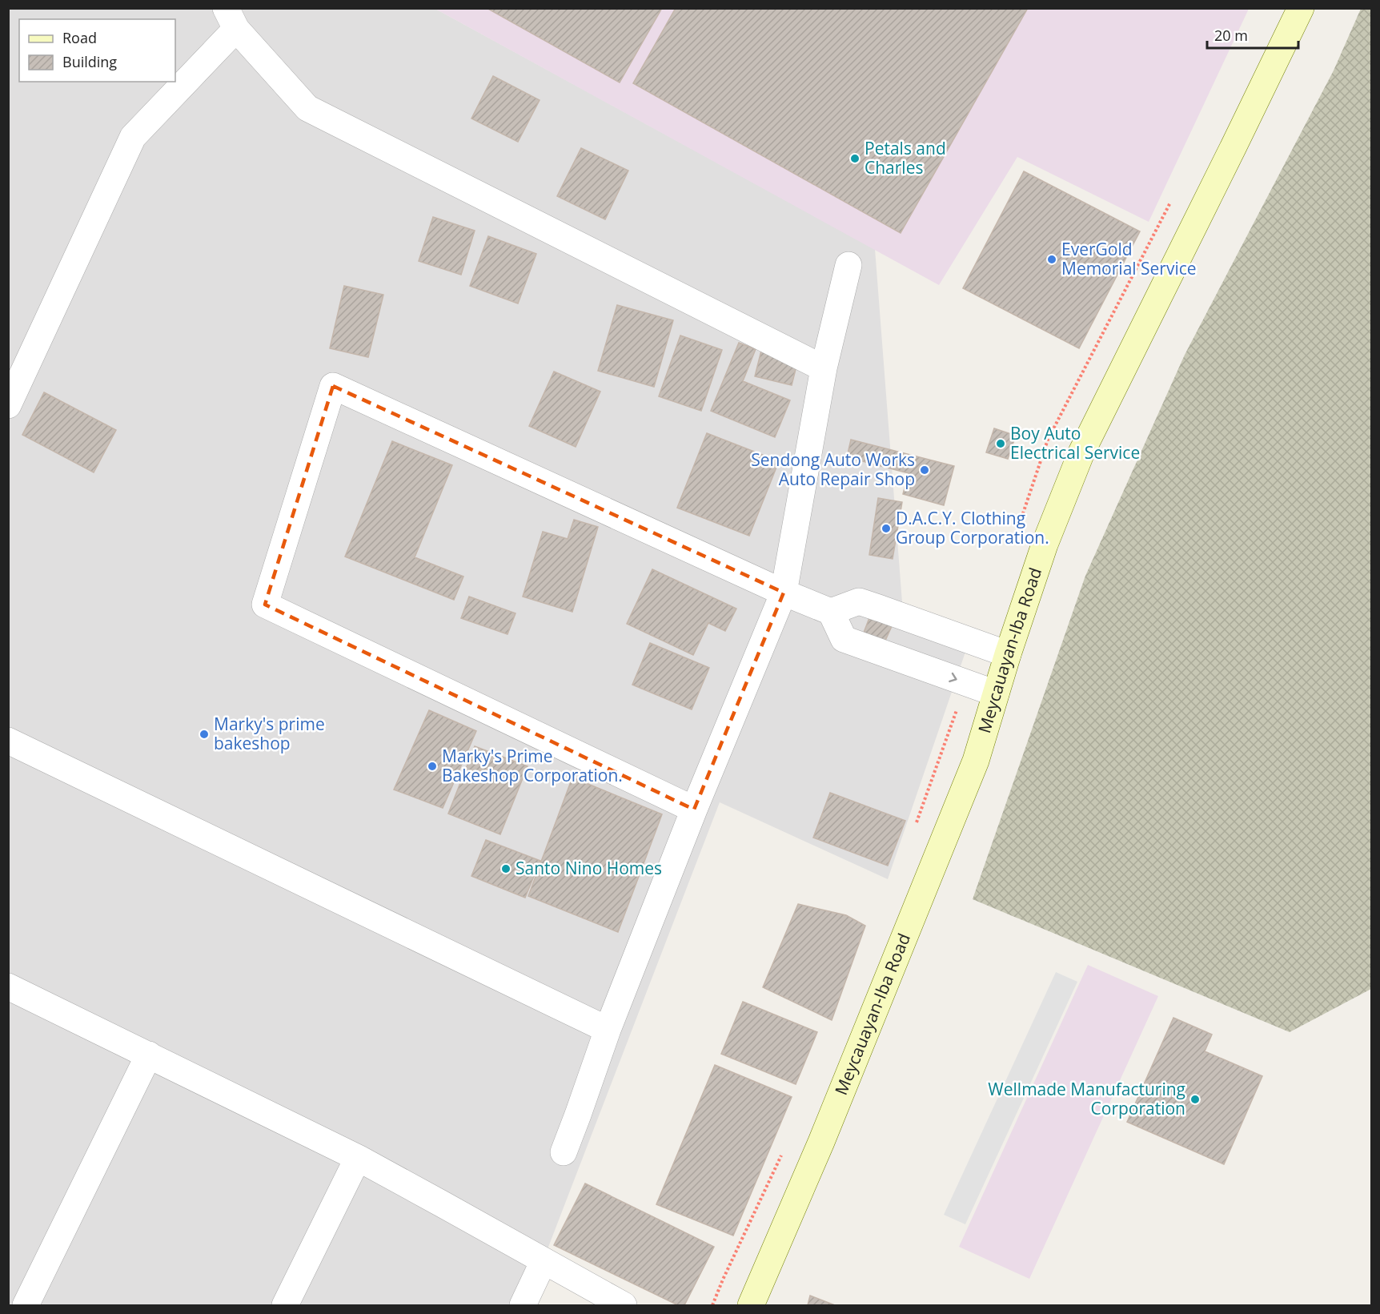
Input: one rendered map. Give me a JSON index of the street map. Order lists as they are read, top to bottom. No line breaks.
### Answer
{"streets":{"main road":["Meycauayan-Iba Road"]},"places":["Petals and Charles","EverGold Memorial Service","Boy Auto Electrical Service","Sendong Auto Works Auto Repair Shop","D.A.C.Y. Clothing Group Corporation.","Marky's prime bakeshop","Marky's Prime Bakeshop Corporation.","Santo Nino Homes","Wellmade Manufacturing Corporation"],"legend":["Road","Building"],"scale_bar":"20 m"}
